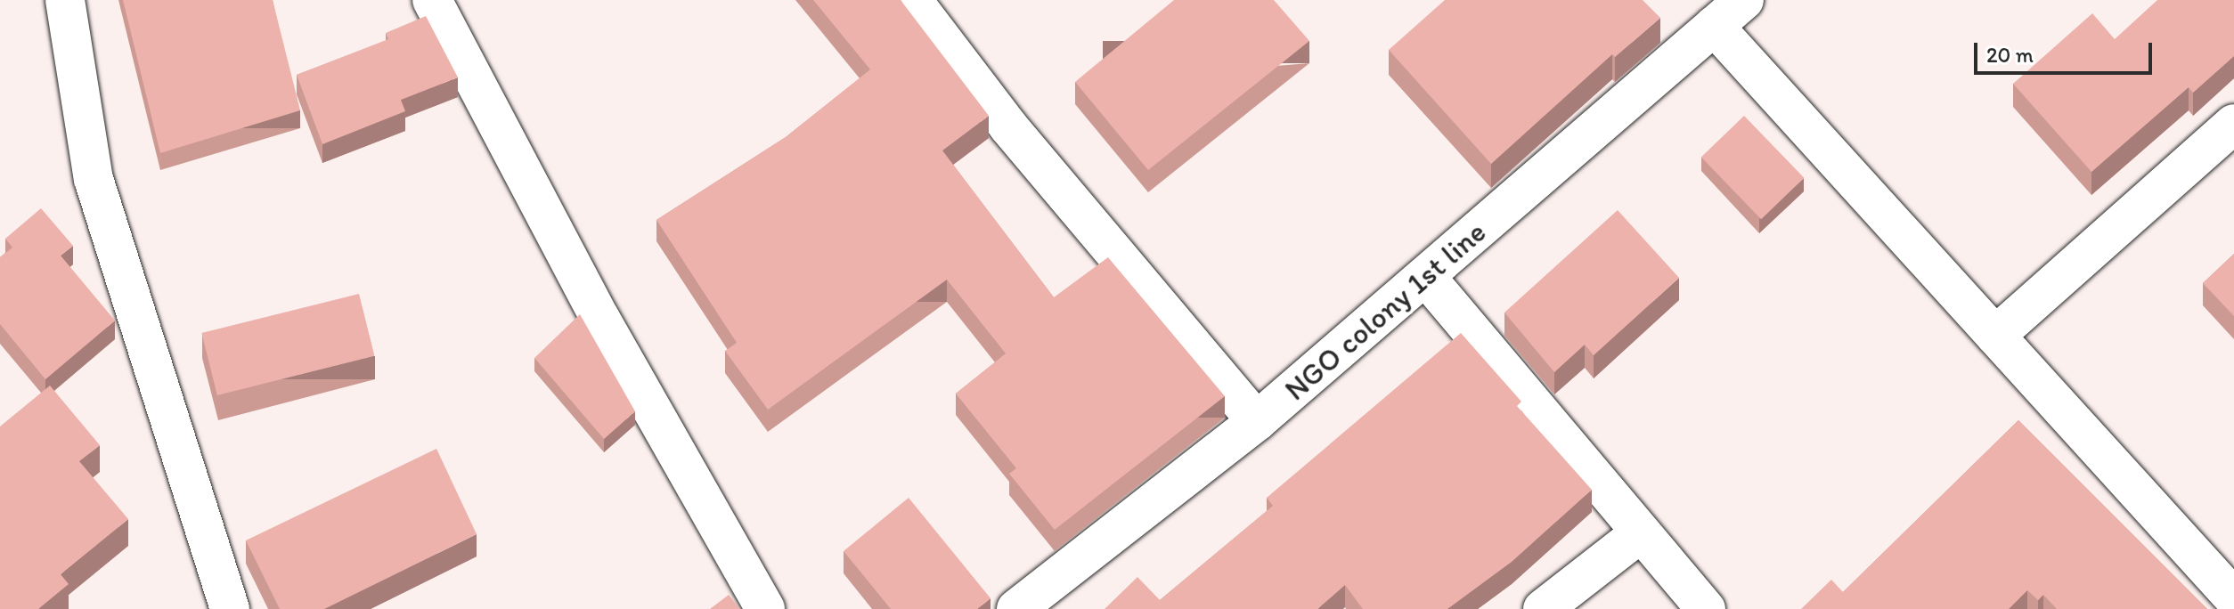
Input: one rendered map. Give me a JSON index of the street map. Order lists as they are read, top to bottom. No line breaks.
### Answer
{"streets":{"street":["NGO colony 1st line"]},"scale_bar":"20 m"}
